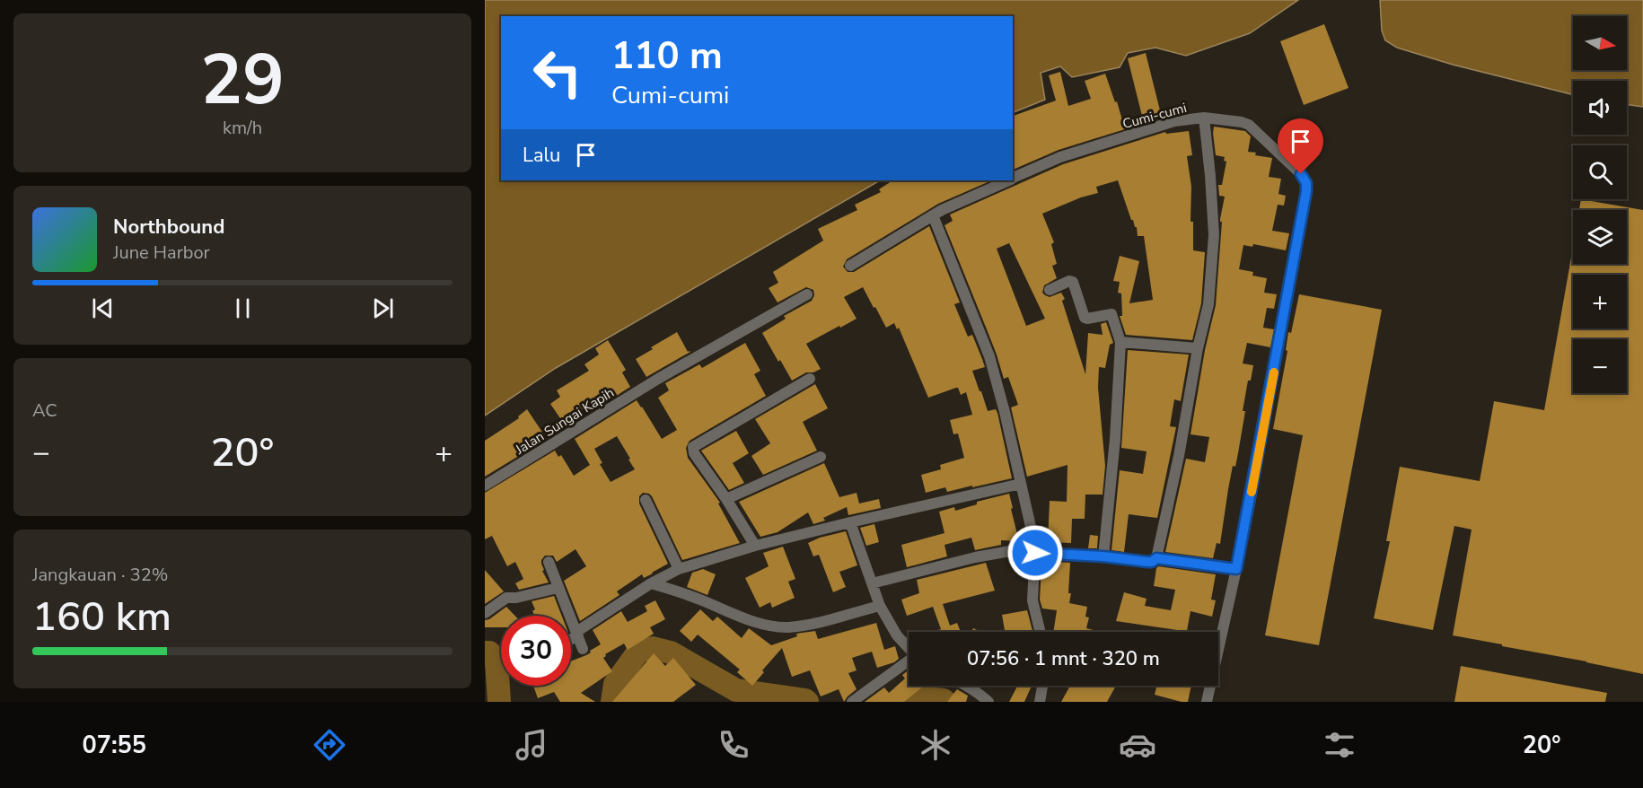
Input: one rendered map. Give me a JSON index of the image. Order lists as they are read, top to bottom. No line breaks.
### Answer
{"streets":{"street":["Cumi-cumi","Jalan Sungai Kapih"]},"north":"right","page":{"tile":[["29","km/h"],"AC",["Jangkauan · 32%","160 km"]],"map_buttons":["+","−"],"turn":["110 m","Cumi-cumi"],"then":"Lalu","song":["Northbound","June Harbor"],"heat":["−","20°","+"],"limit":"30","trip":"07:56 · 1 mnt · 320 m","tabs":["07:55","20°"]}}
